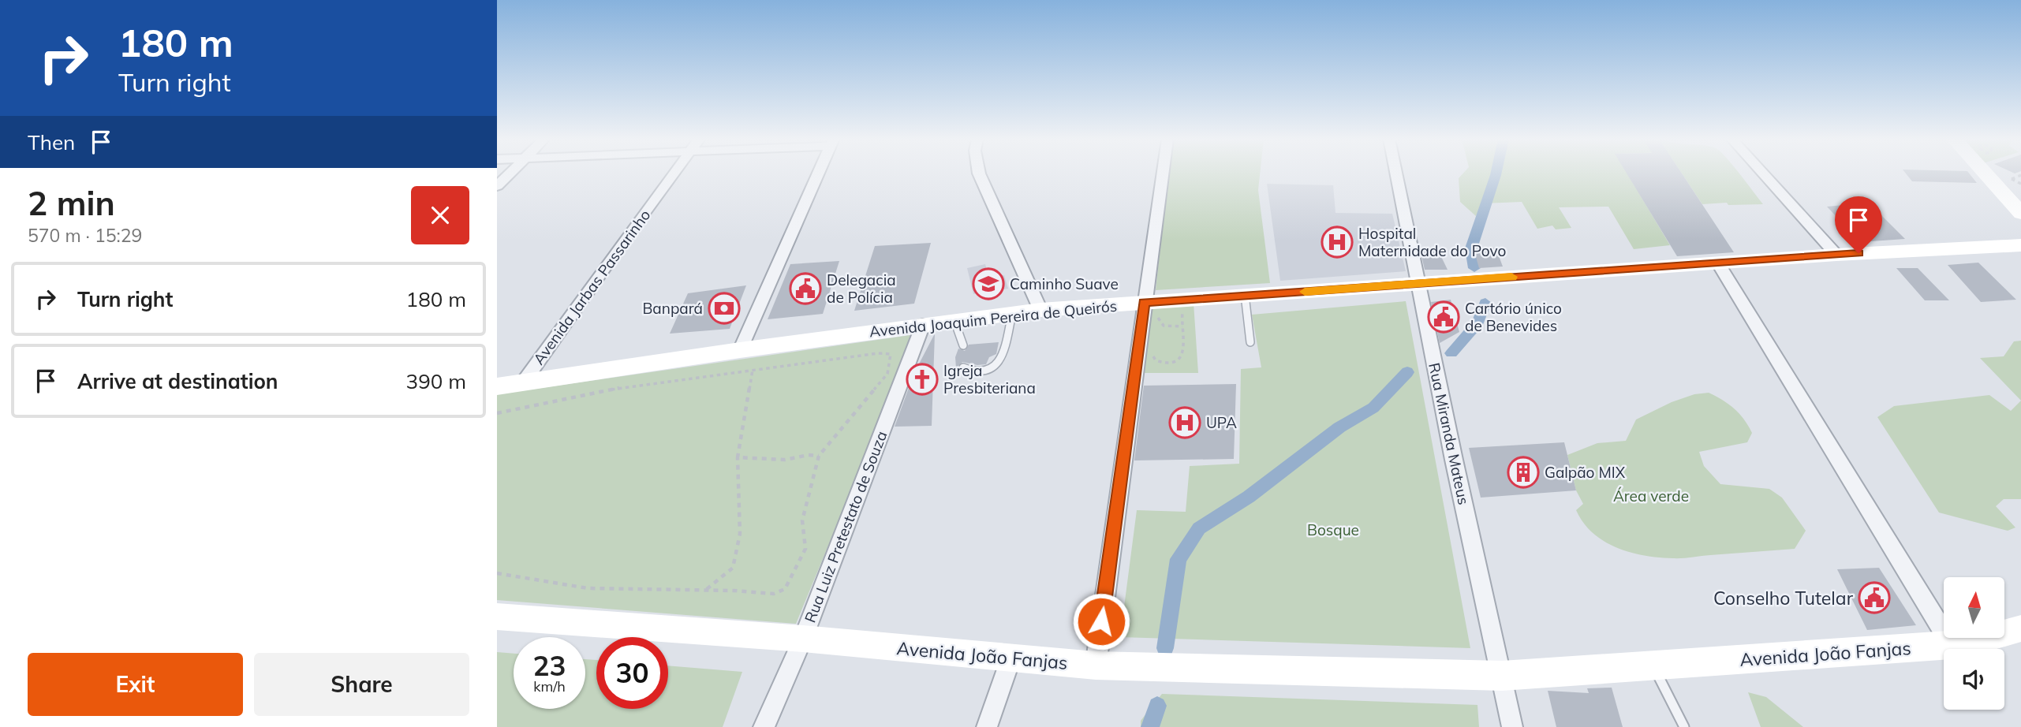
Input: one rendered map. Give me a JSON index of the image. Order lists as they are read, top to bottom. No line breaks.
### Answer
{"streets":{"main road":["Avenida Joaquim Pereira de Queirós","Avenida João Fanjas"],"street":["Avenida Jarbas Passarinho","Rua Miranda Mateus","Rua Luiz Pretestato de Souza"]},"crossings":[["Avenida Jarbas Passarinho","Avenida Joaquim Pereira de Queirós"],["Avenida Joaquim Pereira de Queirós","Rua Miranda Mateus"],["Avenida Joaquim Pereira de Queirós","Rua Luiz Pretestato de Souza"],["Rua Miranda Mateus","Avenida João Fanjas"],["Rua Luiz Pretestato de Souza","Avenida João Fanjas"]],"parks":["Área verde","Bosque"],"places":{"hospital":["Hospital Maternidade do Povo","UPA"],"school or university":["Caminho Suave"],"public building":["Delegacia de Polícia","Cartório único de Benevides","Conselho Tutelar"],"bank":["Banpará"],"church":["Igreja Presbiteriana"],"building":["Galpão MIX"]},"north":"top","page":{"turn":["180 m","Turn right"],"then":"Then","heading":["2 min","570 m · 15:29"],"list":[{"name":"Turn right","value":"180 m"},{"name":"Arrive at destination","value":"390 m"}],"speed":"23 km/h","limit":"30","buttons":["Exit","Share"]}}
